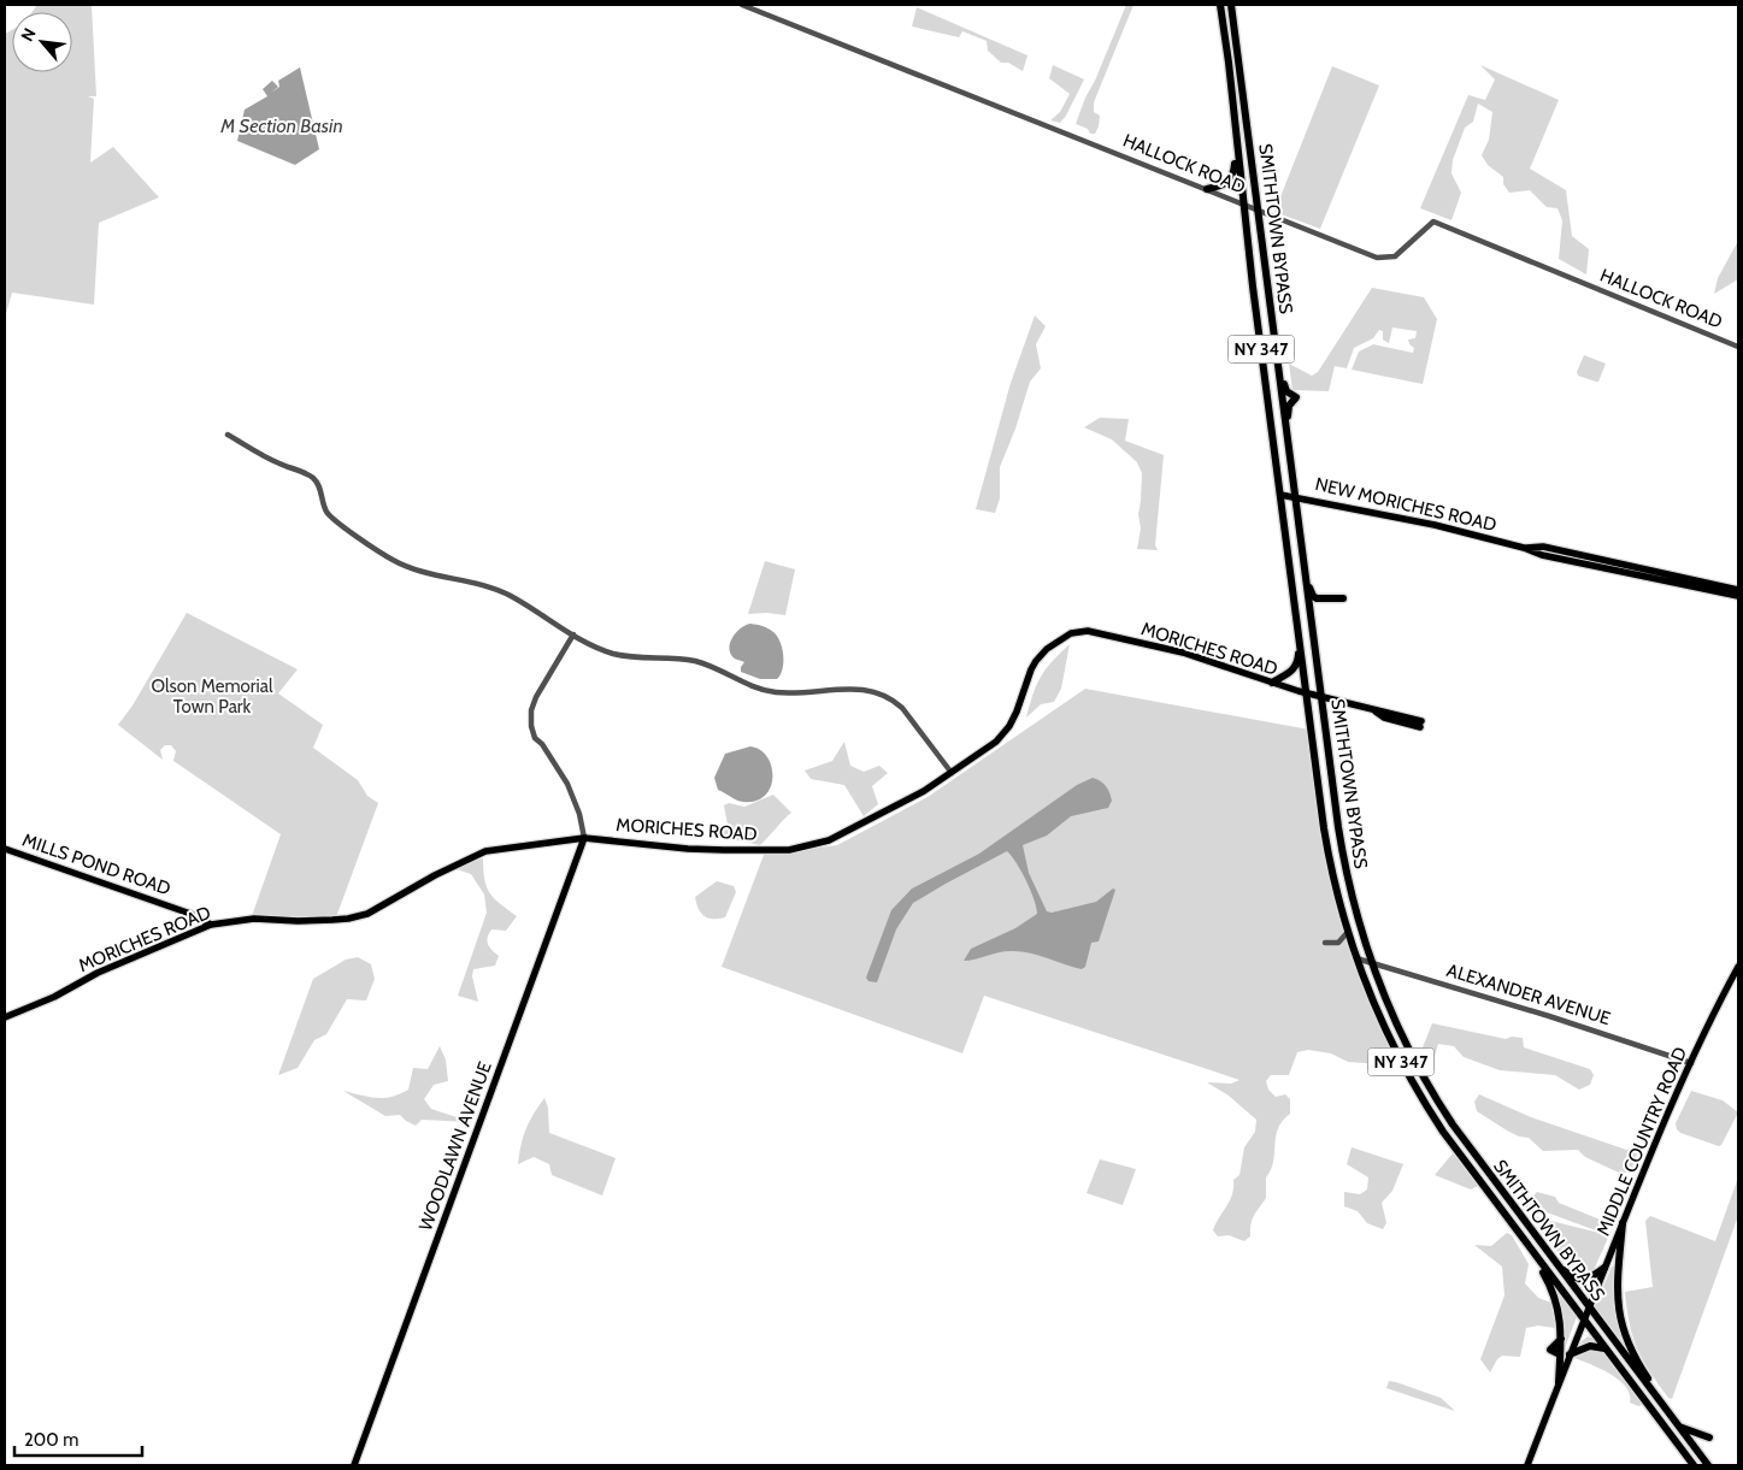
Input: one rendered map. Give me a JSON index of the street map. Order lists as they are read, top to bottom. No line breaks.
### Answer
{"streets":{"highway":["SMITHTOWN BYPASS","NY 347"],"main road":["NEW MORICHES ROAD","MORICHES ROAD","MILLS POND ROAD","MIDDLE COUNTRY ROAD","WOODLAWN AVENUE"],"street":["HALLOCK ROAD","ALEXANDER AVENUE"]},"crossings":[["HALLOCK ROAD","SMITHTOWN BYPASS"],["SMITHTOWN BYPASS","NEW MORICHES ROAD"],["SMITHTOWN BYPASS","MORICHES ROAD"],["SMITHTOWN BYPASS","ALEXANDER AVENUE"],["SMITHTOWN BYPASS","MIDDLE COUNTRY ROAD"],["MORICHES ROAD","MILLS POND ROAD"],["MORICHES ROAD","WOODLAWN AVENUE"],["ALEXANDER AVENUE","MIDDLE COUNTRY ROAD"]],"water":["M Section Basin"],"parks":["Olson Memorial Town Park"],"scale_bar":"200 m","north":"top left"}
